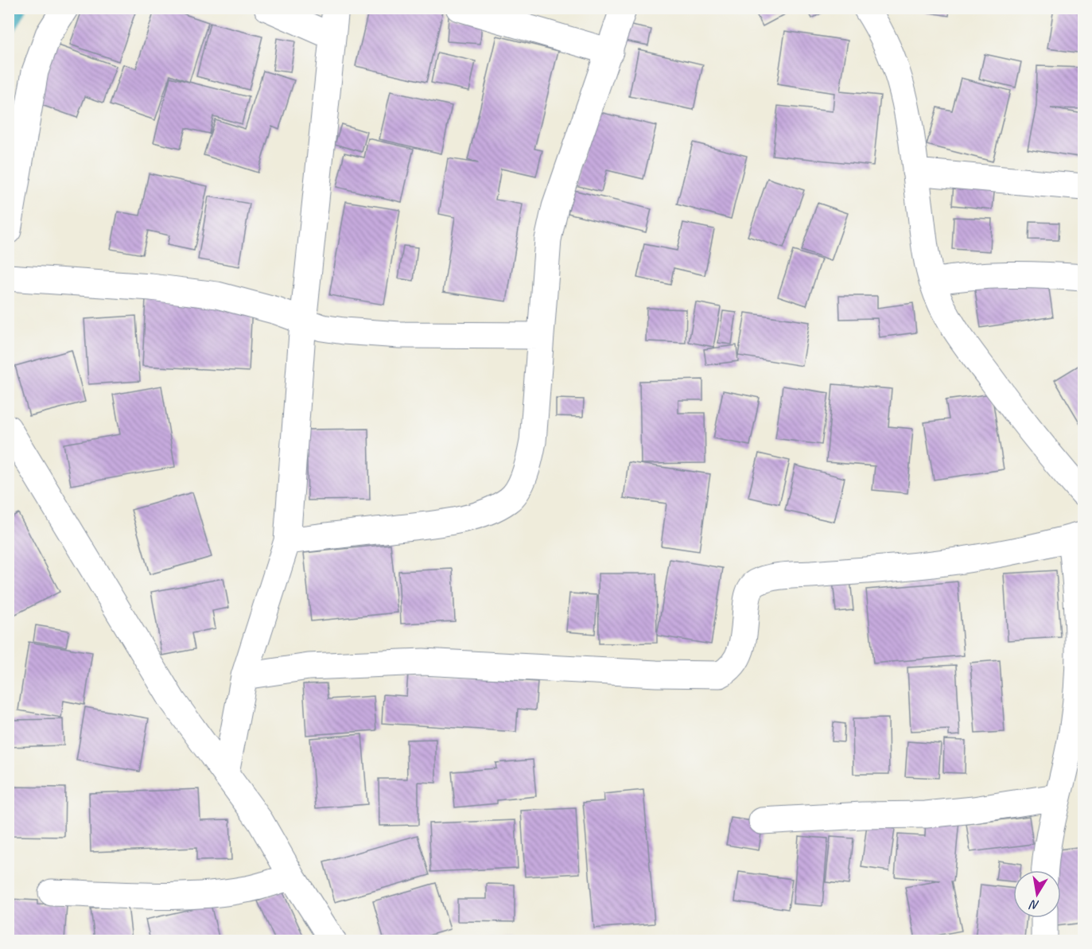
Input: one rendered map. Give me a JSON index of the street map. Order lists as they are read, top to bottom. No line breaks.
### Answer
{"north":"bottom"}
